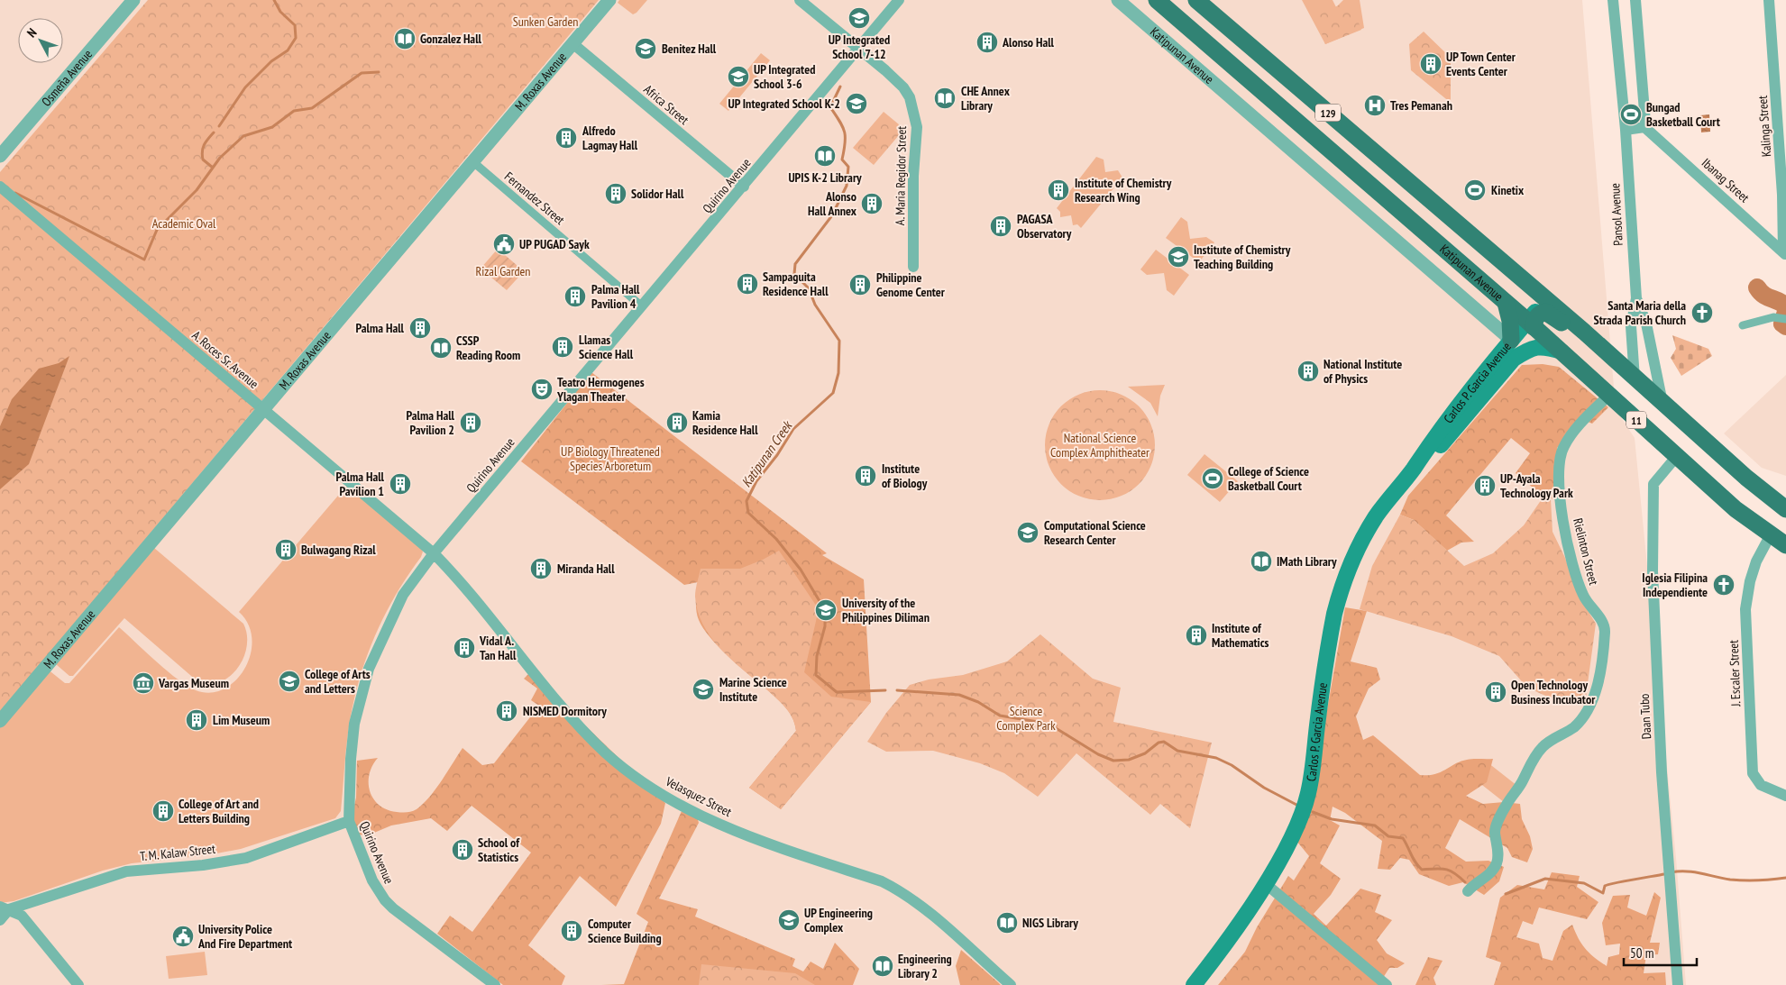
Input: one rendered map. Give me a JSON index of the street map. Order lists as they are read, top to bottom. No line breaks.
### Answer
{"streets":{"main road":["Katipunan Avenue","129","Carlos P. Garcia Avenue","11"],"street":["Osmeña Avenue","M. Roxas Avenue","Africa Street","Kalinga Street","A. Maria Regidor Street","Ibanag Street","Quirino Avenue","Fernandez Street","Pansol Avenue","A. Roces Sr. Avenue","Rielinton Street","J. Escaler Street","Daan Tubo","Velasquez Street","T. M. Kalaw Street"]},"crossings":[["Katipunan Avenue","Carlos P. Garcia Avenue"],["Katipunan Avenue","Rielinton Street"],["Katipunan Avenue","J. Escaler Street"],["Katipunan Avenue","Daan Tubo"],["M. Roxas Avenue","Africa Street"],["M. Roxas Avenue","Fernandez Street"],["M. Roxas Avenue","A. Roces Sr. Avenue"],["Africa Street","Quirino Avenue"],["129","Carlos P. Garcia Avenue"],["129","11"],["Kalinga Street","Ibanag Street"],["A. Maria Regidor Street","Quirino Avenue"],["Quirino Avenue","Fernandez Street"],["Quirino Avenue","A. Roces Sr. Avenue"],["Quirino Avenue","Velasquez Street"],["Quirino Avenue","T. M. Kalaw Street"],["Pansol Avenue","11"],["A. Roces Sr. Avenue","Velasquez Street"],["Carlos P. Garcia Avenue","11"]],"water":["Katipunan Creek"],"parks":["Sunken Garden","Academic Oval","Rizal Garden","National Science Complex Amphitheater","UP Biology Threatened Species Arboretum","Science Complex Park"],"places":{"school or university":["UP Integrated School 7-12","Benitez Hall","UP Integrated School 3-6","UP Integrated School K-2","Institute of Chemistry Teaching Building","Computational Science Research Center","University of the Philippines Diliman","College of Arts and Letters","Marine Science Institute","UP Engineering Complex"],"library":["Gonzalez Hall","CHE Annex Library","UPIS K-2 Library","CSSP Reading Room","IMath Library","NIGS Library","Engineering Library 2"],"building":["Alonso Hall","UP Town Center Events Center","Alfredo Lagmay Hall","Institute of Chemistry Research Wing","Solidor Hall","Alonso Hall Annex","PAGASA Observatory","Sampaguita Residence Hall","Philippine Genome Center","Palma Hall Pavilion 4","Palma Hall","Llamas Science Hall","National Institute of Physics","Palma Hall Pavilion 2","Kamia Residence Hall","Institute of Biology","Palma Hall Pavilion 1","UP-Ayala Technology Park","Bulwagang Rizal","Miranda Hall","Institute of Mathematics","Vidal A. Tan Hall","Open Technology Business Incubator","NISMED Dormitory","Lim Museum","College of Art and Letters Building","School of Statistics","Computer Science Building"],"hospital":["Tres Pemanah"],"sports":["Bungad Basketball Court","Kinetix","College of Science Basketball Court"],"public building":["UP PUGAD Sayk","University Police And Fire Department"],"church":["Santa Maria della Strada Parish Church","Iglesia Filipina Independiente"],"theatre":["Teatro Hermogenes Ylagan Theater"],"museum":["Vargas Museum"]},"scale_bar":"50 m","north":"top left"}
